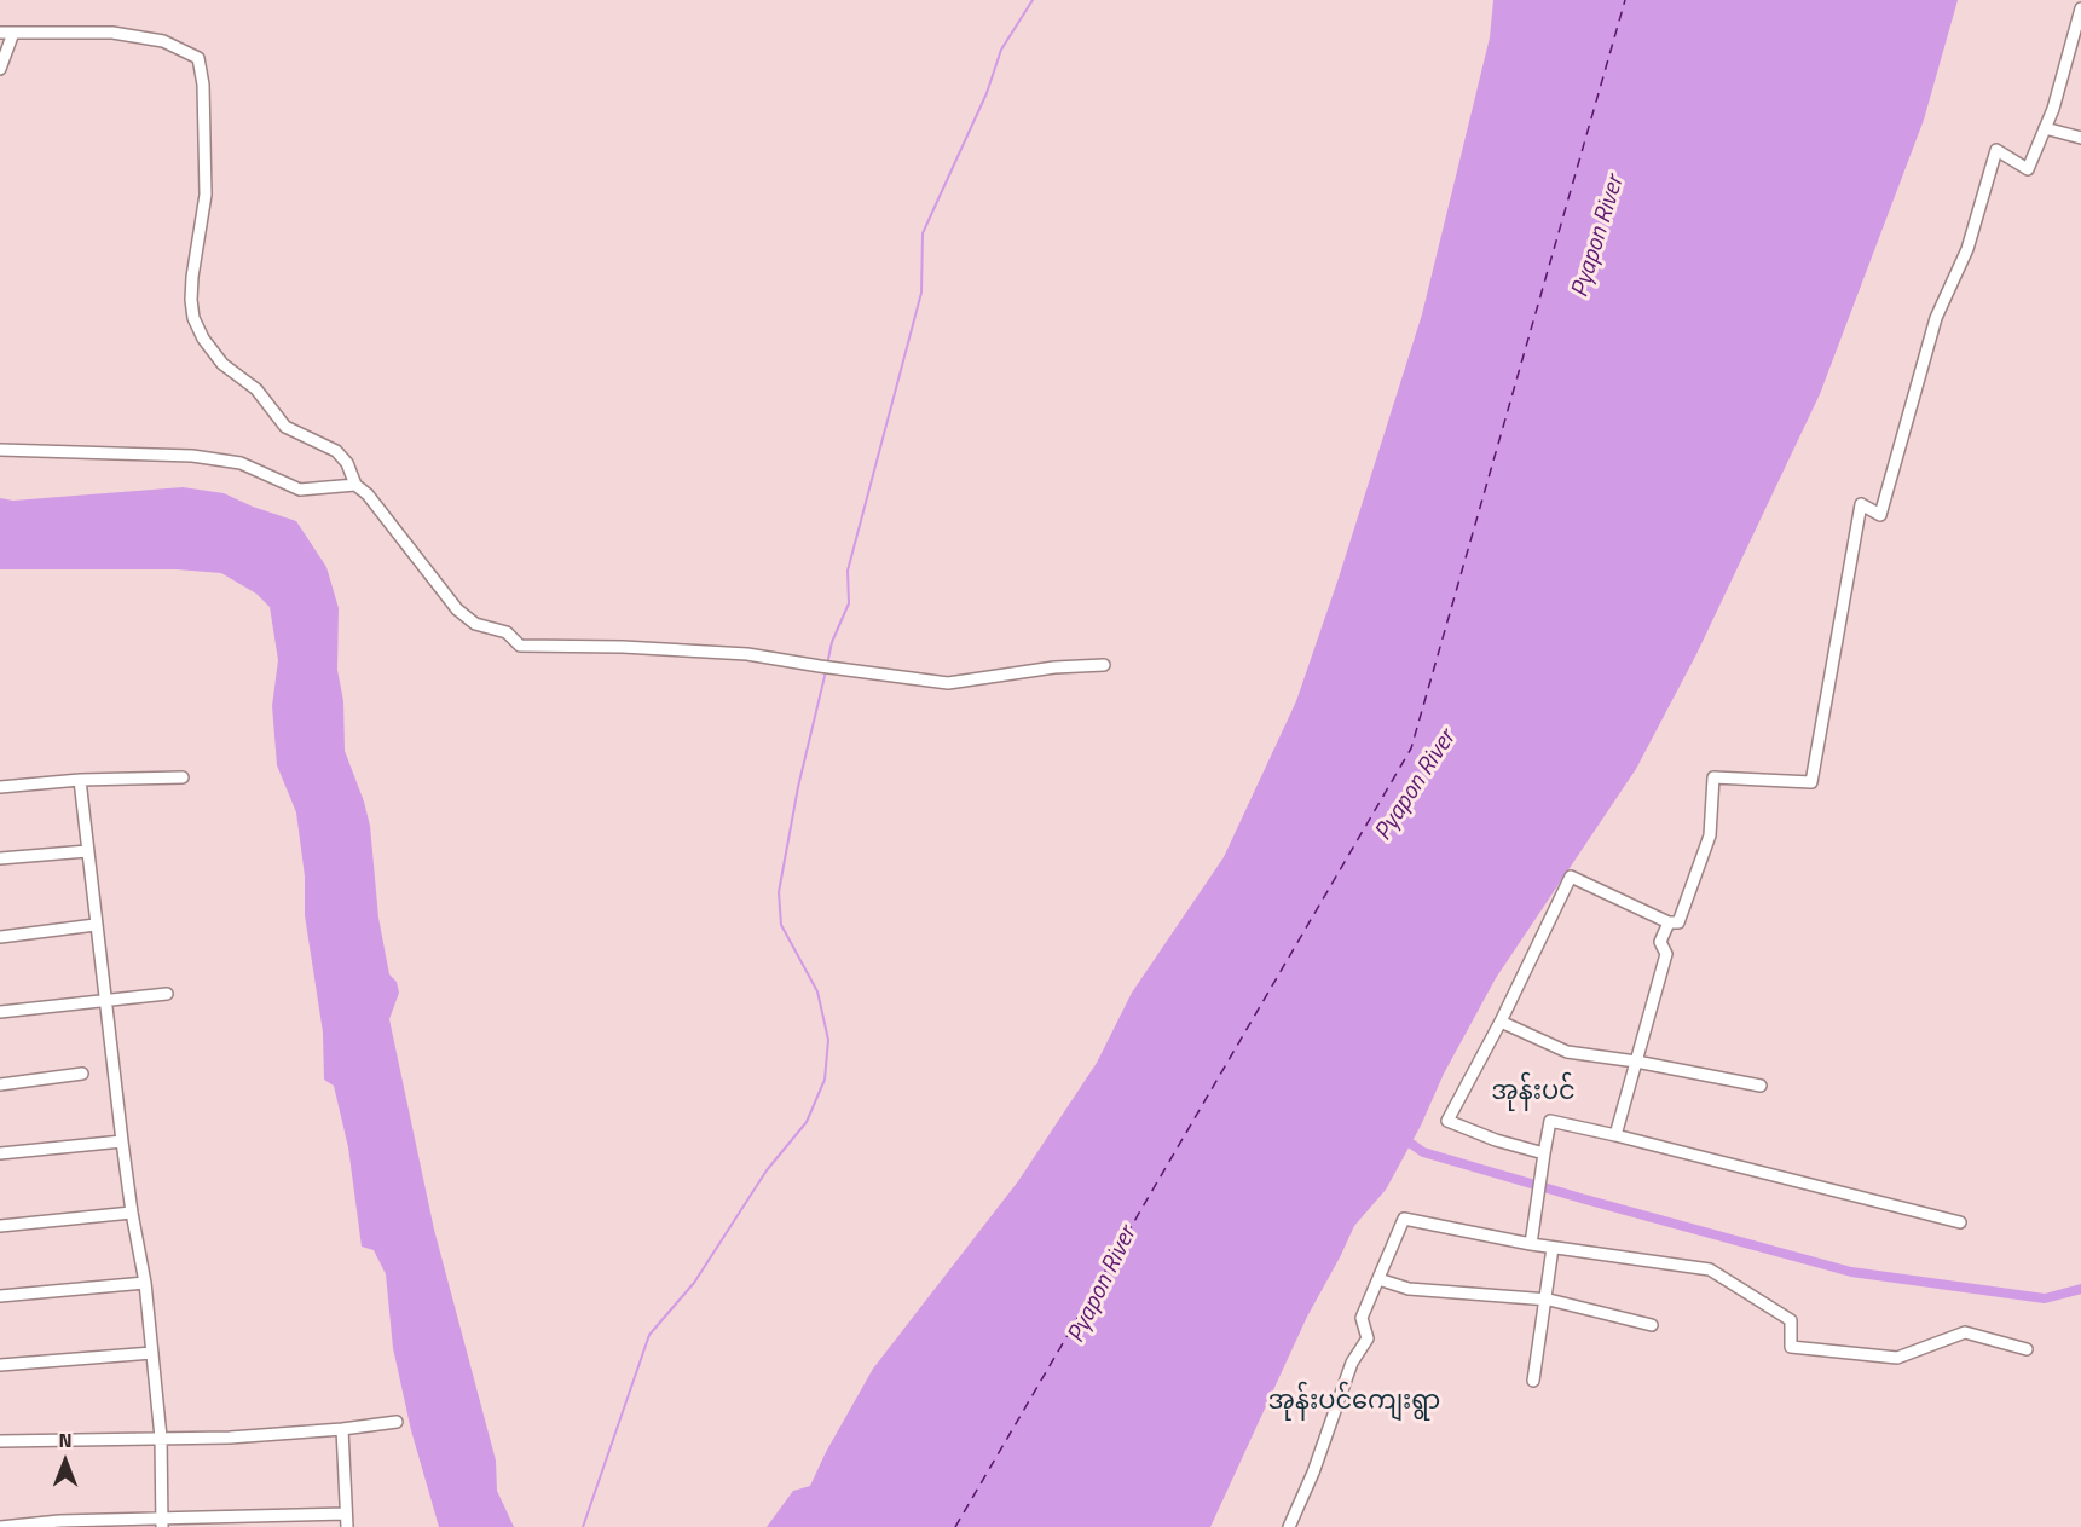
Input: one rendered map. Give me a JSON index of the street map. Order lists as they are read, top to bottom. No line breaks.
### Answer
{"districts":["အုန်းပင်","အုန်းပင်ကျေးရွာ"],"water":["Pyapon River"],"north":"top"}
